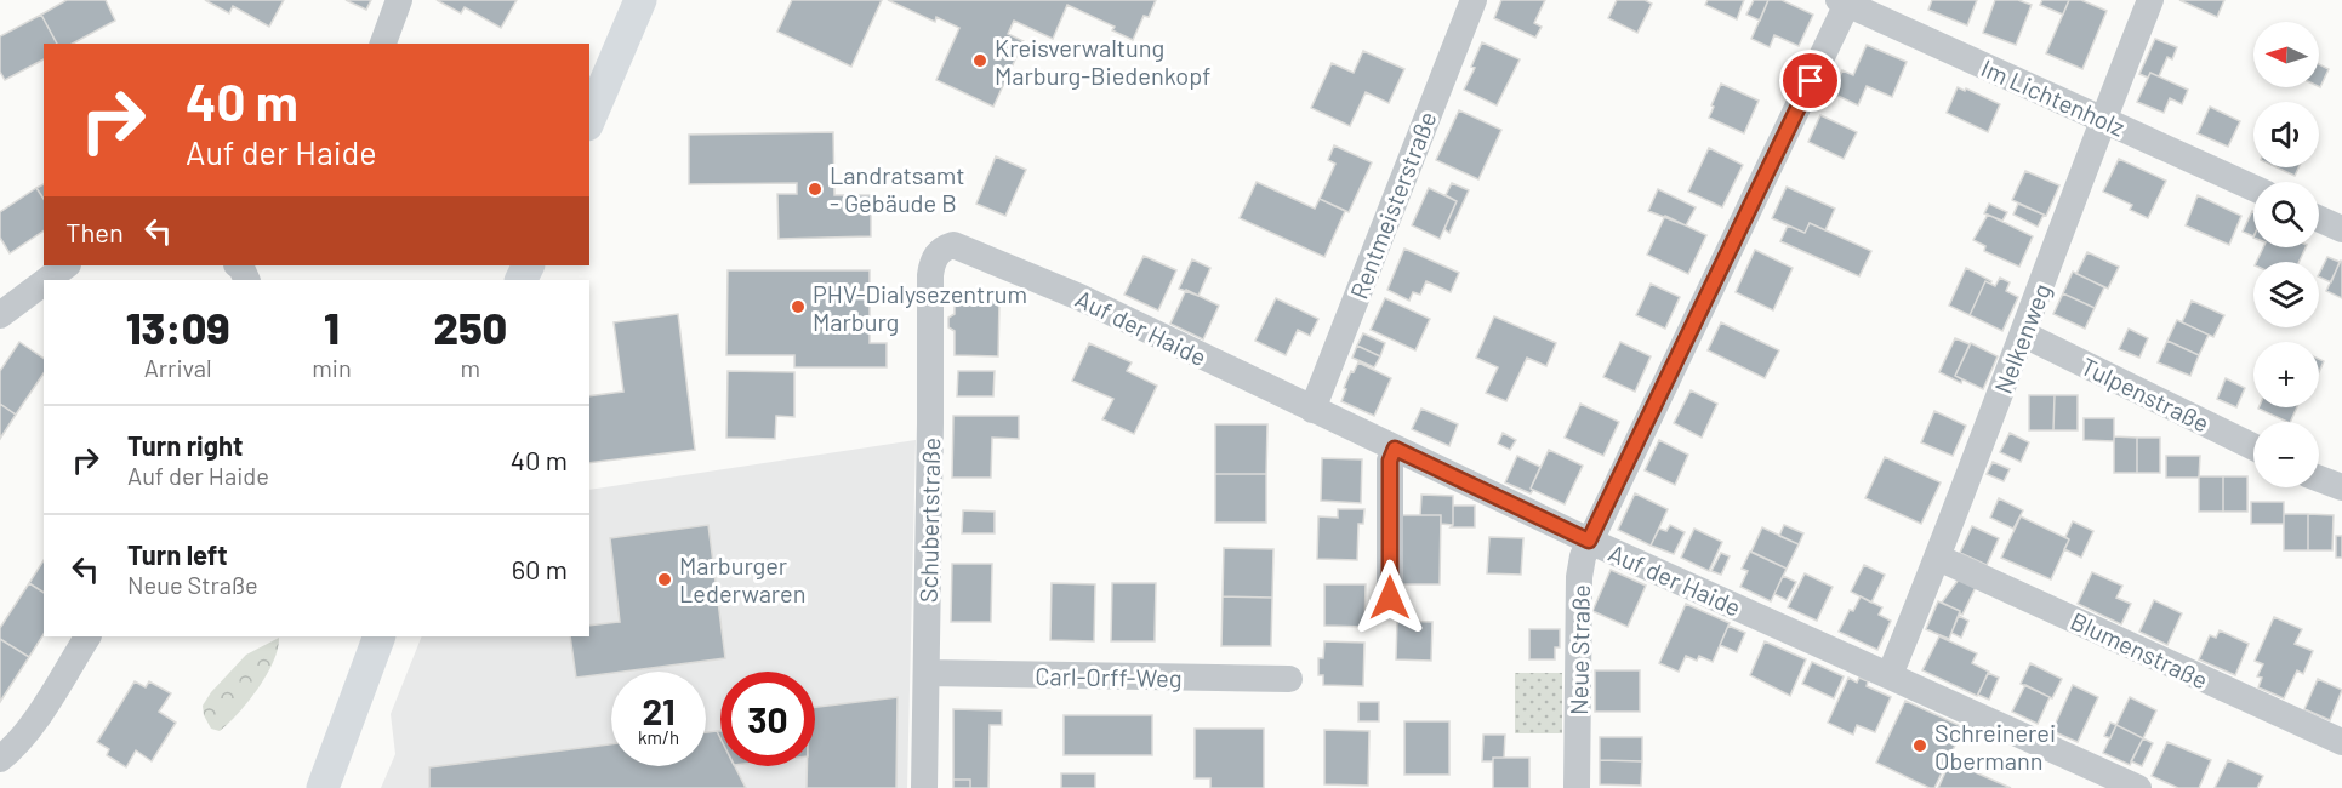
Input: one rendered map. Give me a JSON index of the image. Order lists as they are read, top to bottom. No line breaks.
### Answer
{"streets":{"street":["Im Lichtenholz","Rentmeisterstraße","Auf der Haide","Nelkenweg","Tulpenstraße","Schubertstraße","Neue Straße","Blumenstraße","Carl-Orff-Weg"]},"crossings":[["Im Lichtenholz","Nelkenweg"],["Im Lichtenholz","Neue Straße"],["Rentmeisterstraße","Auf der Haide"],["Auf der Haide","Nelkenweg"],["Auf der Haide","Schubertstraße"],["Auf der Haide","Neue Straße"],["Nelkenweg","Tulpenstraße"],["Nelkenweg","Blumenstraße"],["Schubertstraße","Carl-Orff-Weg"]],"places":["Kreisverwaltung Marburg-Biedenkopf","Landratsamt - Gebäude B","PHV-Dialysezentrum Marburg","Marburger Lederwaren","Schreinerei Obermann"],"north":"left","page":{"map_buttons":["+","−"],"turn":["40 m","Auf der Haide"],"then":"Then","eta":["13:09","Arrival","1","min","250","m"],"list":[{"name":"Turn right","note":"Auf der Haide","value":"40 m"},{"name":"Turn left","note":"Neue Straße","value":"60 m"}],"speed":"21 km/h","limit":"30"}}
